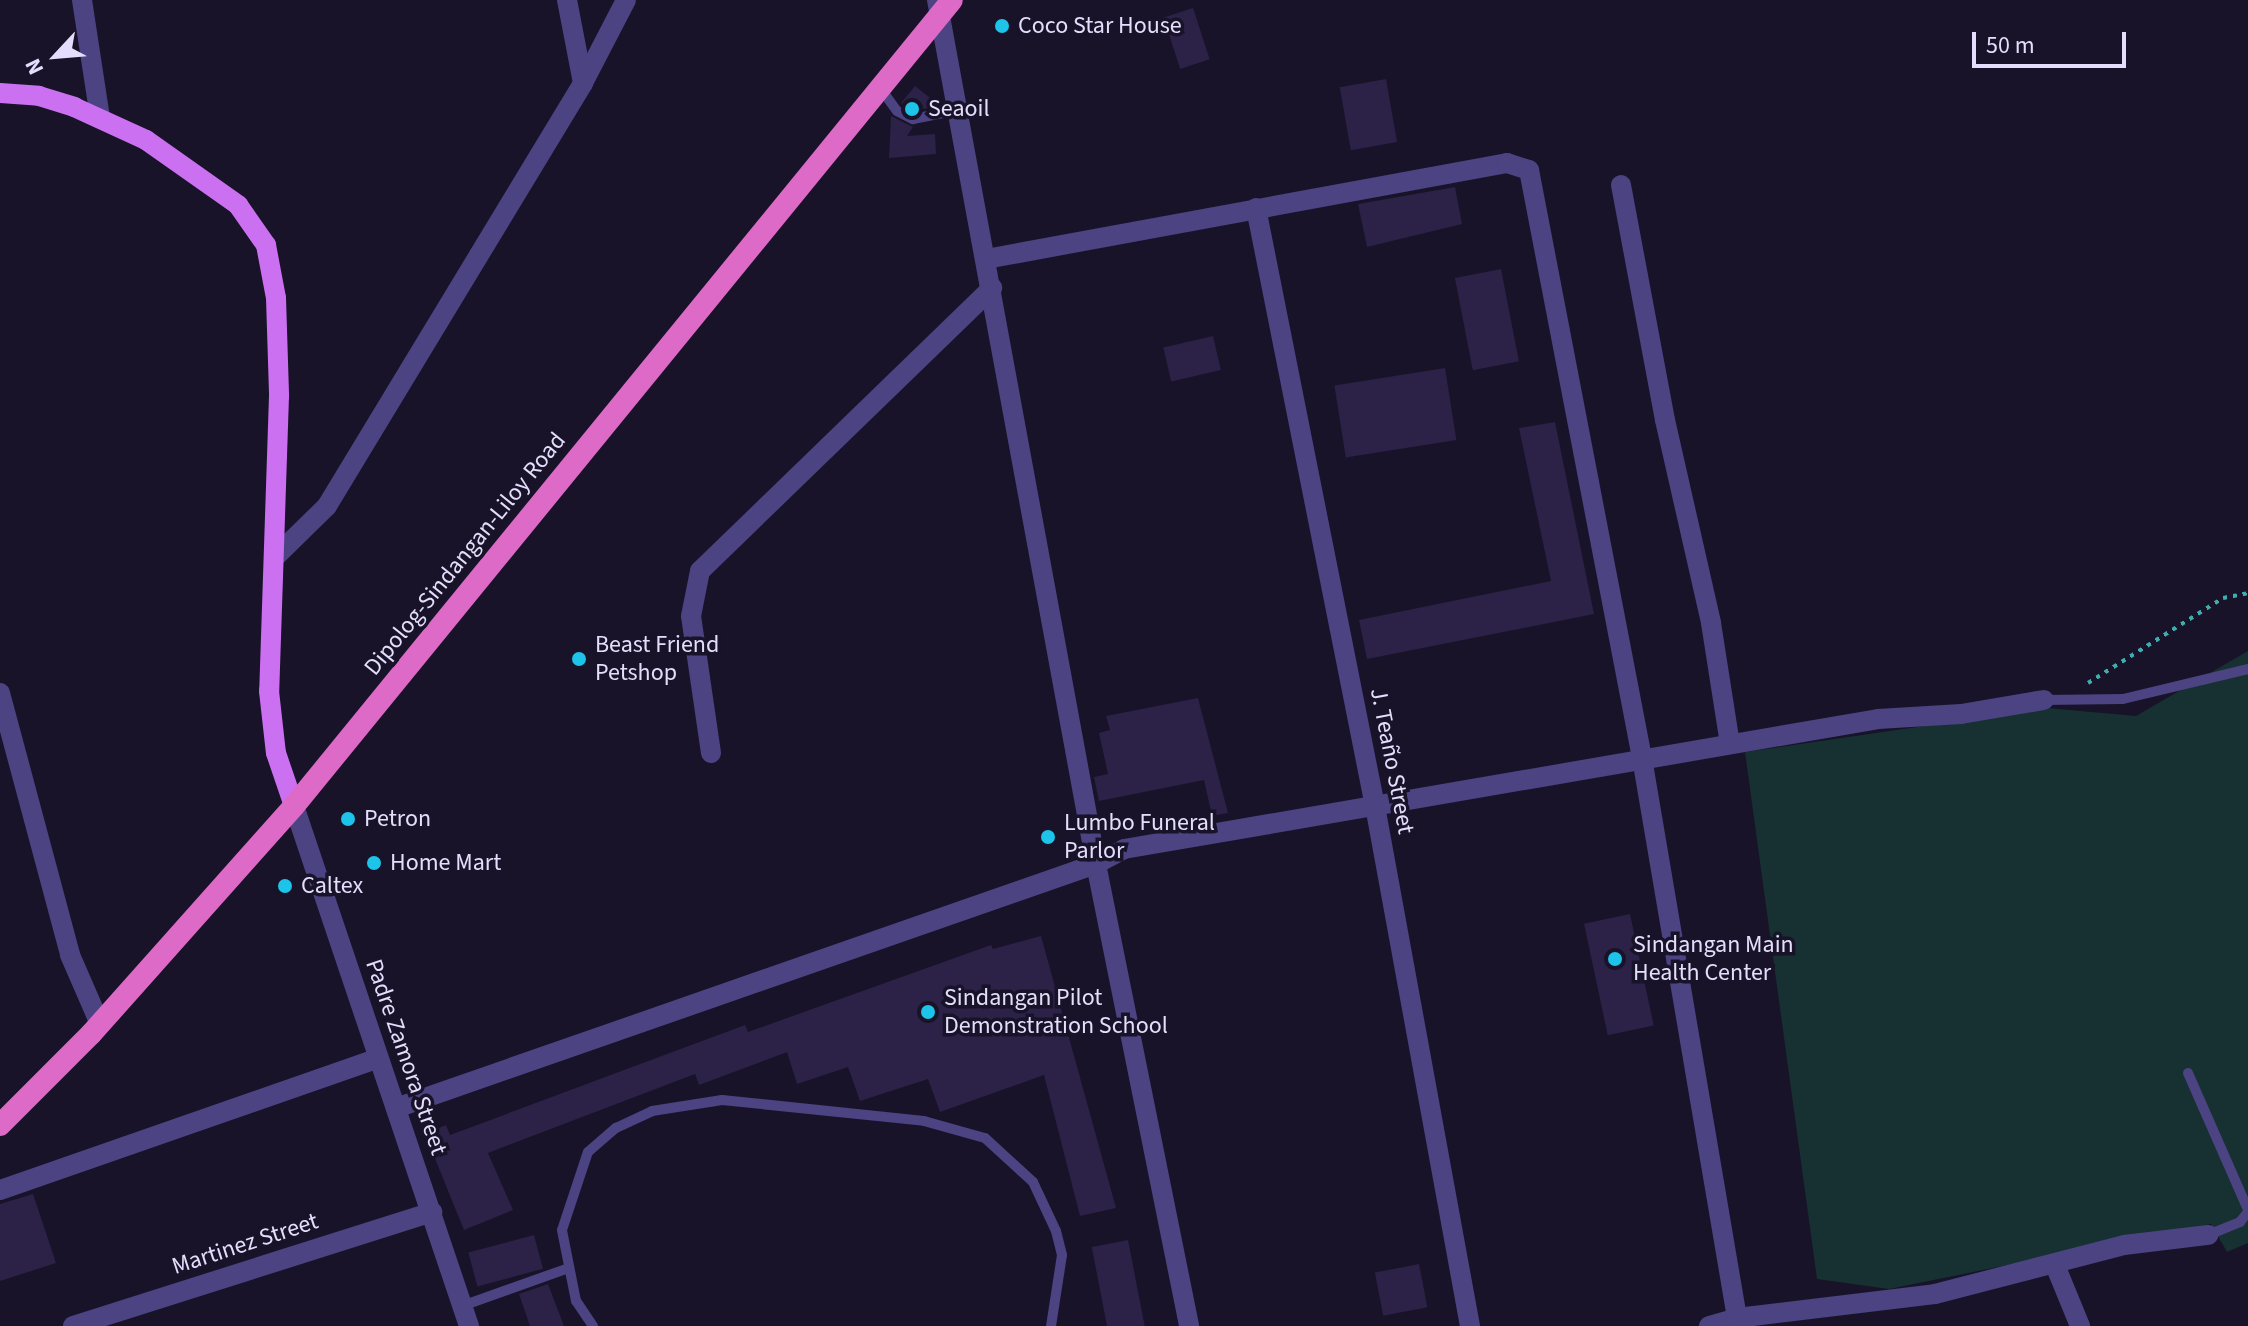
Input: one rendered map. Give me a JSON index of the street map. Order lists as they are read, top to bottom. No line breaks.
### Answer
{"streets":{"highway":["Dipolog-Sindangan-Liloy Road"],"street":["J. Teaño Street","Padre Zamora Street","Martinez Street"]},"crossings":[["Dipolog-Sindangan-Liloy Road","Padre Zamora Street"],["Padre Zamora Street","Martinez Street"]],"places":["Coco Star House","Seaoil","Beast Friend Petshop","Petron","Lumbo Funeral Parlor","Home Mart","Caltex","Sindangan Main Health Center","Sindangan Pilot Demonstration School"],"scale_bar":"50 m","north":"bottom left"}
